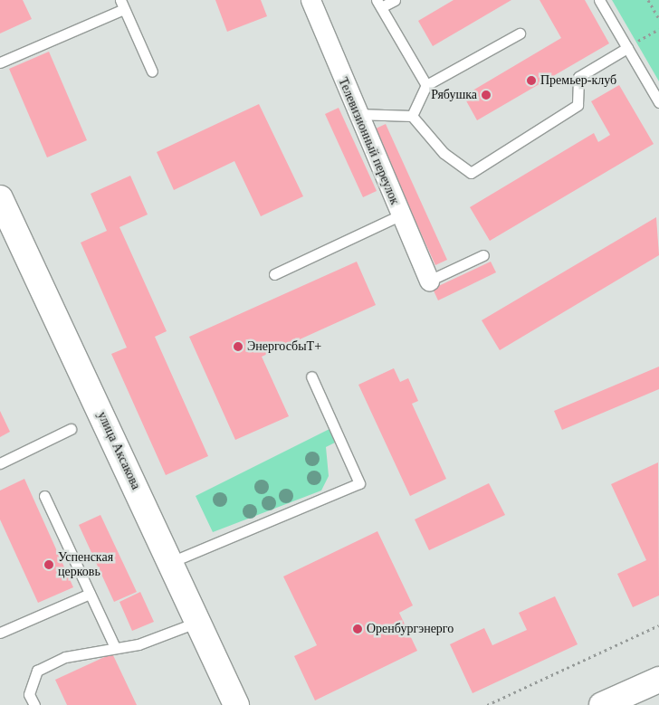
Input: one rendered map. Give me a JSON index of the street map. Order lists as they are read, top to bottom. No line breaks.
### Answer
{"streets":{"main road":["улица Аксакова"],"street":["Телевизионный переулок"]},"places":["Премьер-клуб","Рябушка","ЭнергосбыТ+","Успенская церковь","Оренбургэнерго"]}
